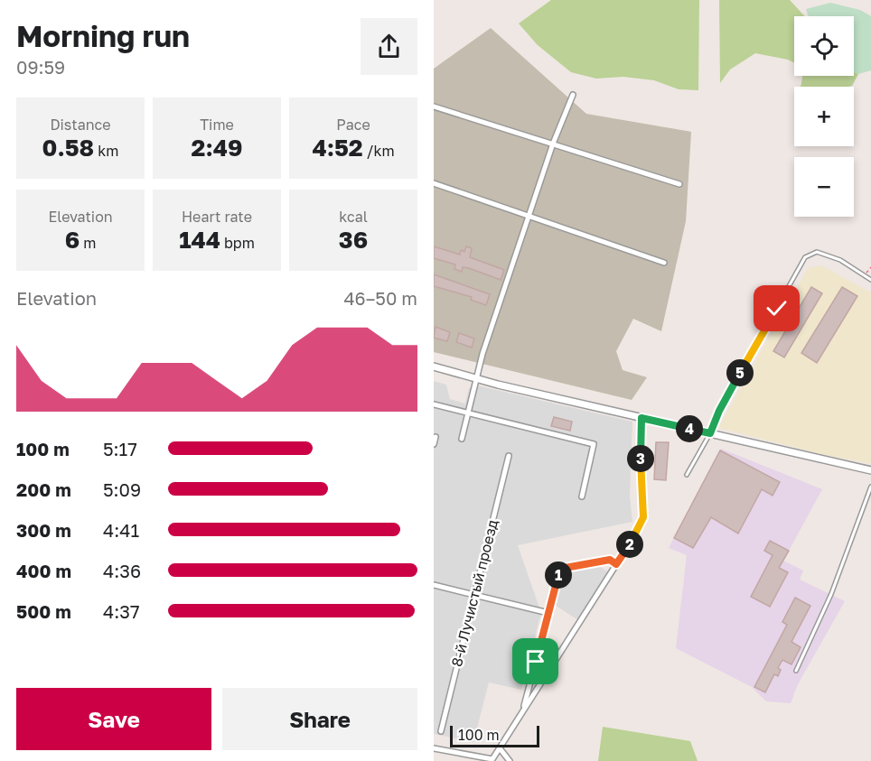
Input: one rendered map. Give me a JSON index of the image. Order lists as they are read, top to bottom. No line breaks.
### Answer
{"streets":{"street":["8-й Лучистый проезд"]},"scale_bar":"100 m","page":{"heading":["Morning run","09:59"],"map_buttons":["+","−"],"stats":[["Distance","0.58 km"],["Time","2:49"],["Pace","4:52 /km"],["Elevation","6 m"],["Heart rate","144 bpm"],["kcal","36"]],"chart":["Elevation","46–50 m"],"pins":["5","4","3","2","1"],"list":[{"name":"100 m","note":"5:17"},{"name":"200 m","note":"5:09"},{"name":"300 m","note":"4:41"},{"name":"400 m","note":"4:36"},{"name":"500 m","note":"4:37"}],"buttons":["Save","Share"],"scale":"100 m"}}
